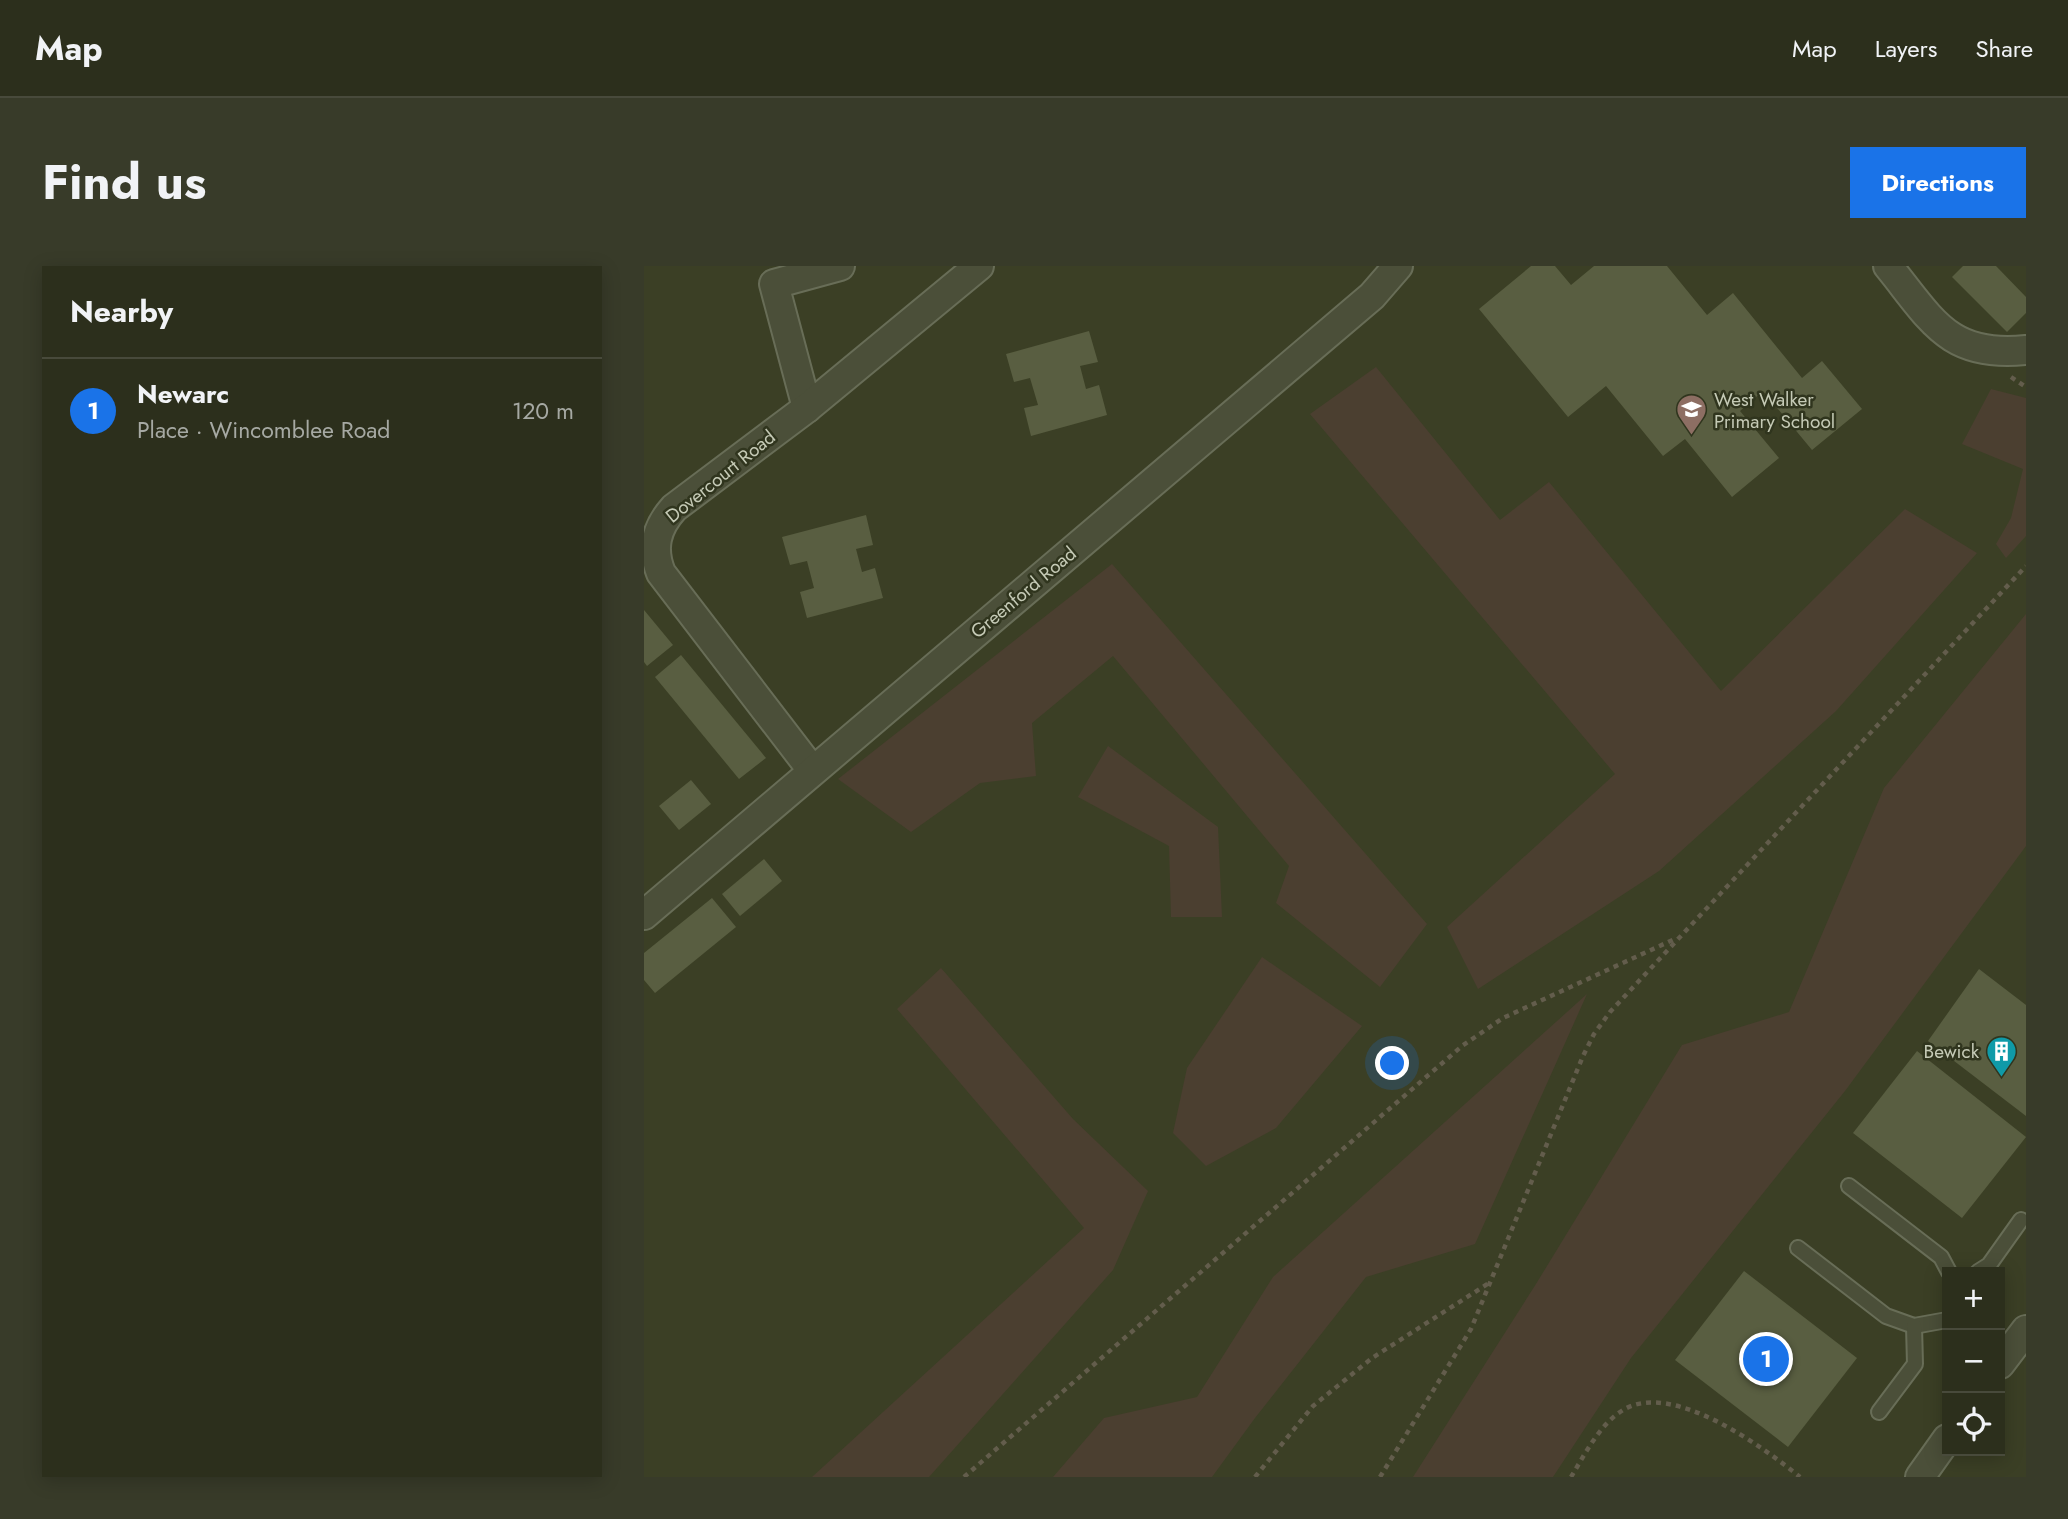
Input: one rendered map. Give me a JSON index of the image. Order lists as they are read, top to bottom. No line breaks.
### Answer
{"streets":{"street":["Dovercourt Road","Greenford Road"]},"crossings":[["Dovercourt Road","Greenford Road"]],"places":{"school or university":["West Walker Primary School"],"building":["Bewick"]},"page":{"header":"Map","nav":["Map","Layers","Share"],"title":"Find us","buttons":"Directions","heading":"Nearby","list":[{"mark":"1","name":"Newarc","note":"Place · Wincomblee Road","value":"120 m"}],"map_buttons":["+","−"],"pins":"1"}}
